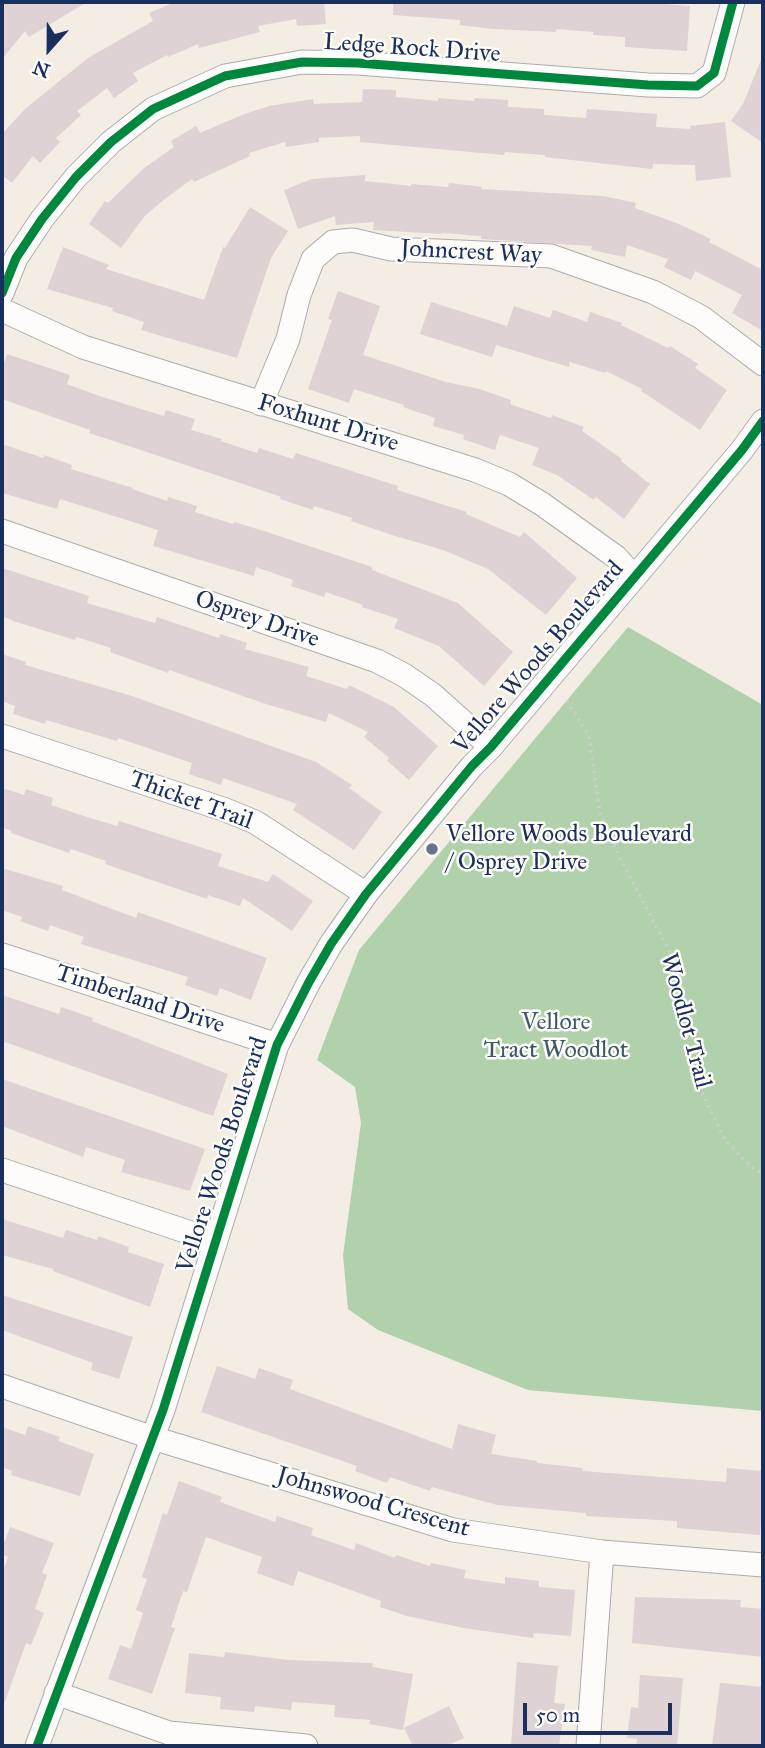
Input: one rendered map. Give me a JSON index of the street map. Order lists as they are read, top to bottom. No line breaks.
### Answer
{"streets":{"street":["Ledge Rock Drive","Johncrest Way","Foxhunt Drive","Osprey Drive","Vellore Woods Boulevard","Thicket Trail","Timberland Drive","Johnswood Crescent"],"path":["Woodlot Trail"]},"crossings":[["Johncrest Way","Foxhunt Drive"],["Foxhunt Drive","Vellore Woods Boulevard"],["Osprey Drive","Vellore Woods Boulevard"],["Vellore Woods Boulevard","Thicket Trail"],["Vellore Woods Boulevard","Timberland Drive"],["Vellore Woods Boulevard","Johnswood Crescent"]],"parks":["Vellore Tract Woodlot"],"places":["Vellore Woods Boulevard / Osprey Drive"],"scale_bar":"50 m","north":"bottom"}
